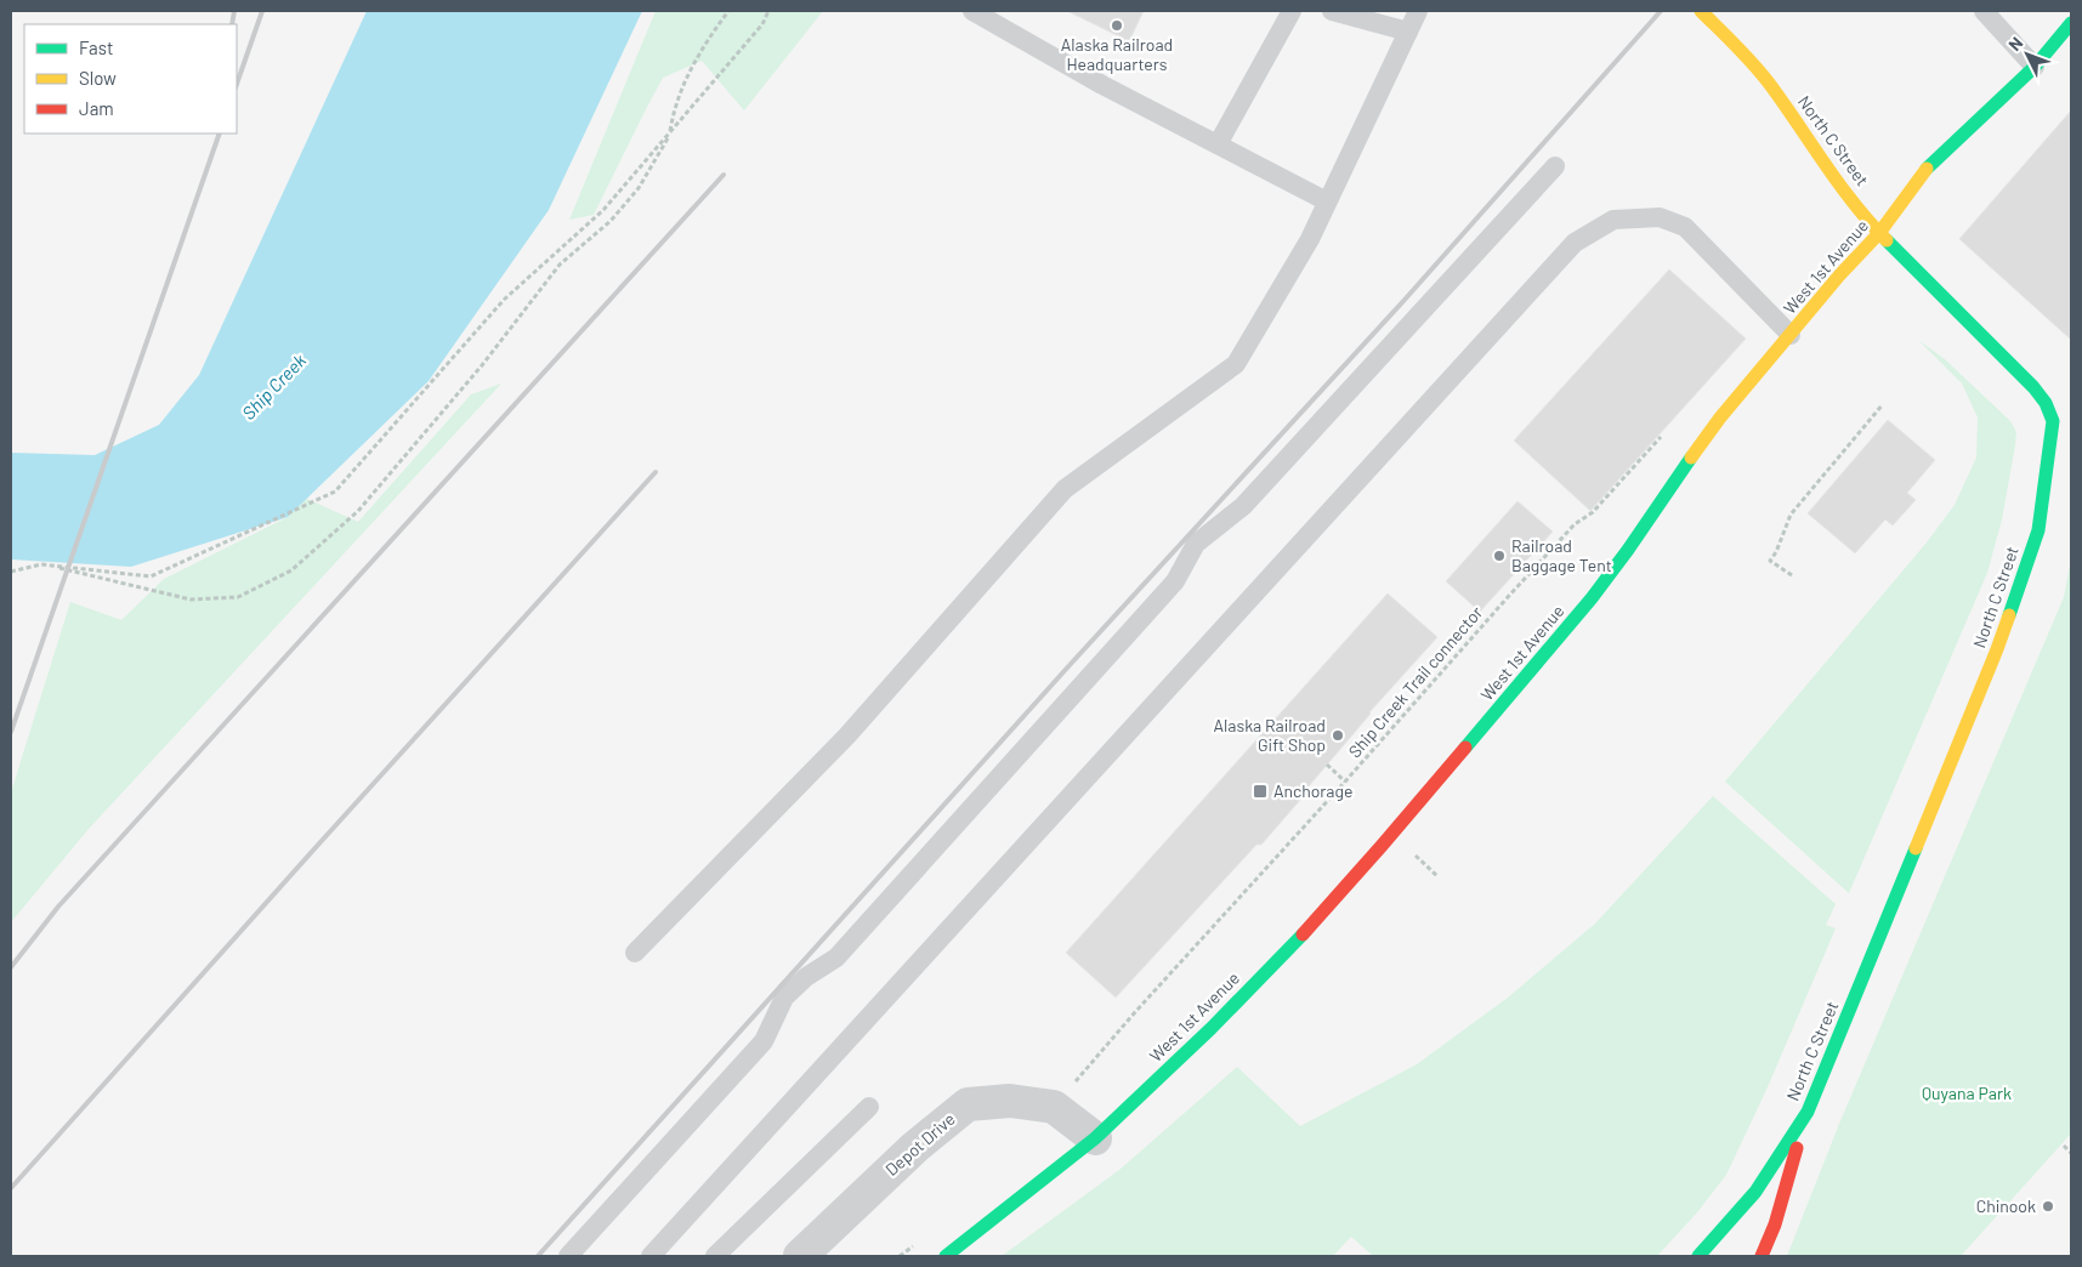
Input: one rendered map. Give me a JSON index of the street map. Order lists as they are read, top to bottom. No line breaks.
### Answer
{"streets":{"street":["North C Street","West 1st Avenue","Depot Drive"],"path":["Ship Creek Trail connector"]},"crossings":[["North C Street","West 1st Avenue"],["West 1st Avenue","Depot Drive"],["Ship Creek Trail connector","Depot Drive"]],"water":["Ship Creek"],"parks":["Quyana Park"],"places":{"other":["Alaska Railroad Headquarters","Railroad Baggage Tent","Alaska Railroad Gift Shop","Chinook"],"transit":["Anchorage"]},"legend":["Fast","Slow","Jam"],"north":"top left"}
